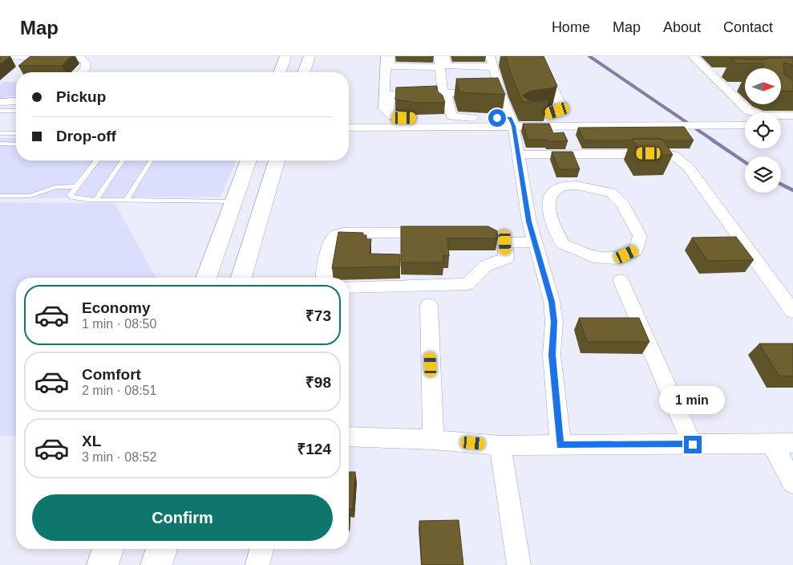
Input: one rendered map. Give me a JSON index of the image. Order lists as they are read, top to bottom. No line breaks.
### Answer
{"north":"right","page":{"header":"Map","nav":["Home","Map","About","Contact"],"banner":["Pickup","Drop-off"],"list":[{"name":"Economy","note":"1 min · 08:50","value":"₹73"},{"name":"Comfort","note":"2 min · 08:51","value":"₹98"},{"name":"XL","note":"3 min · 08:52","value":"₹124"}],"bubble":"1 min","buttons":"Confirm"}}
